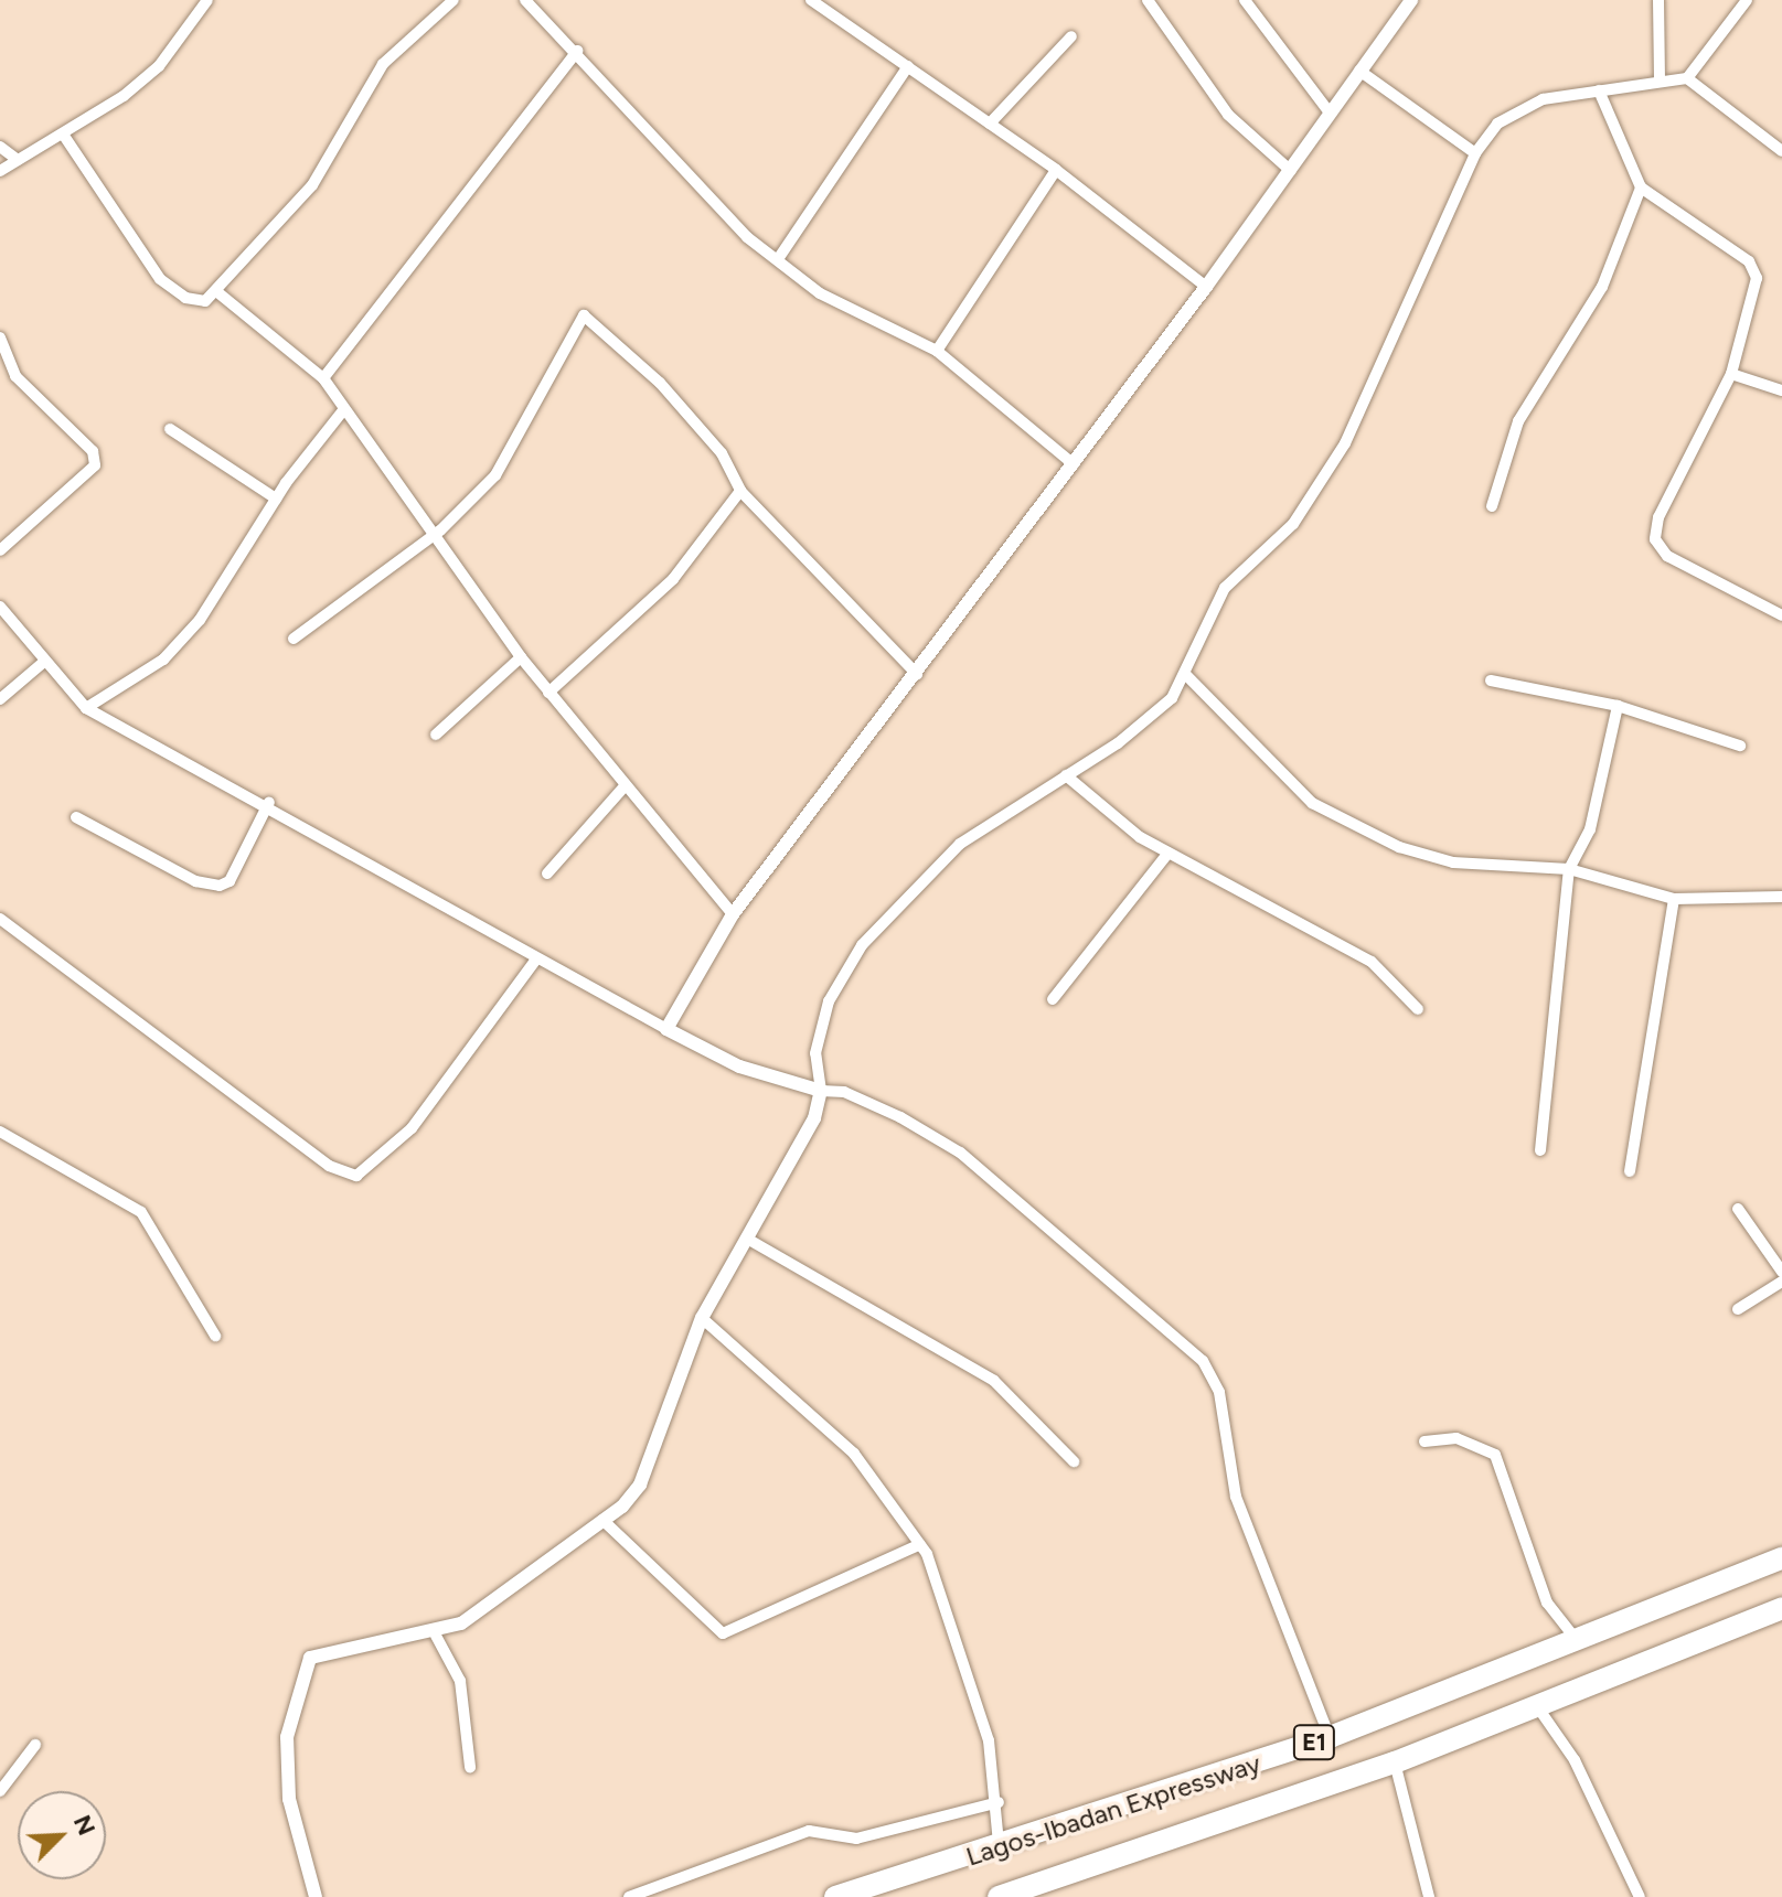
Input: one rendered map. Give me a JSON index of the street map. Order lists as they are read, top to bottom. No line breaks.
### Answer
{"streets":{"highway":["E1","Lagos-Ibadan Expressway"]},"north":"top right"}
